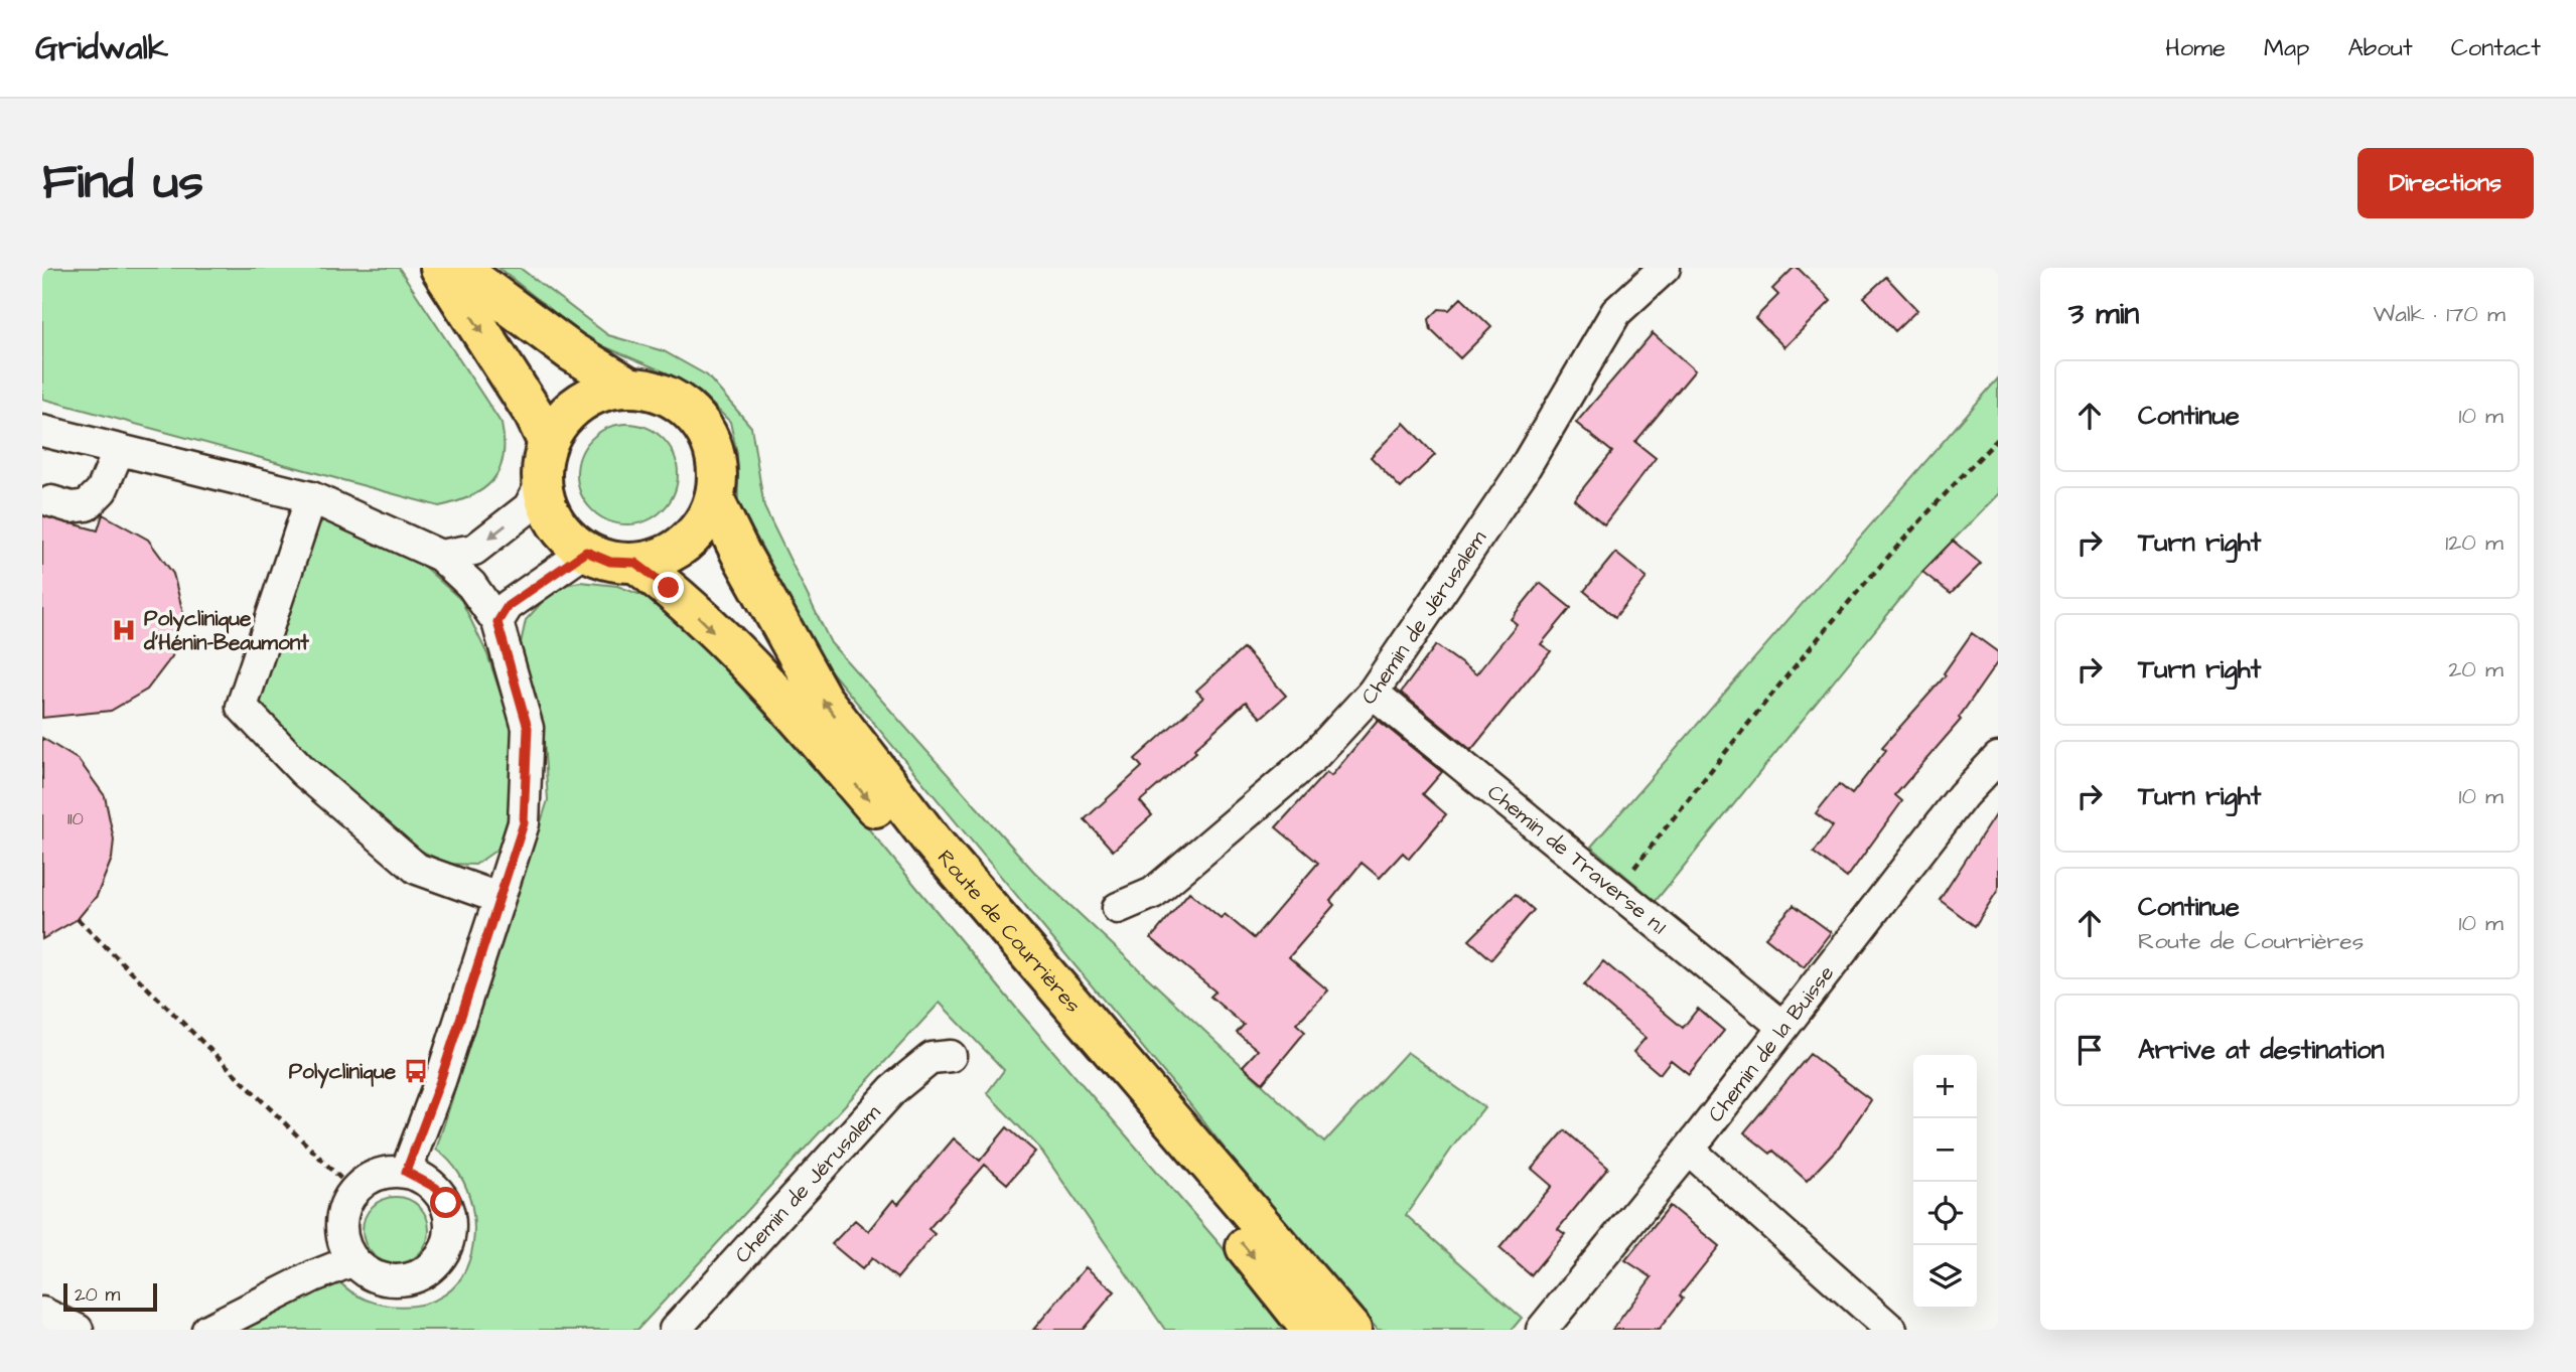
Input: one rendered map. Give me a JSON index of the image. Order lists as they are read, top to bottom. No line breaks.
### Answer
{"streets":{"main road":["Route de Courrières"],"street":["Chemin de Jérusalem","Chemin de Traverse n.1","Chemin de la Buisse"]},"crossings":[["Chemin de Jérusalem","Chemin de Traverse n.1"],["Chemin de Traverse n.1","Chemin de la Buisse"]],"places":{"hospital":["Polyclinique d'Hénin-Beaumont"],"bus stop":["Polyclinique"]},"house_numbers":["110"],"scale_bar":"20 m","page":{"header":"Gridwalk","nav":["Home","Map","About","Contact"],"buttons":"Directions","title":"Find us","heading":["3 min","Walk · 170 m"],"list":[["Continue","10 m"],["Turn right","120 m"],["Turn right","20 m"],["Turn right","10 m"],["Continue","Route de Courrières","10 m"],"Arrive at destination"],"map_buttons":["+","−"],"scale":"20 m"}}
